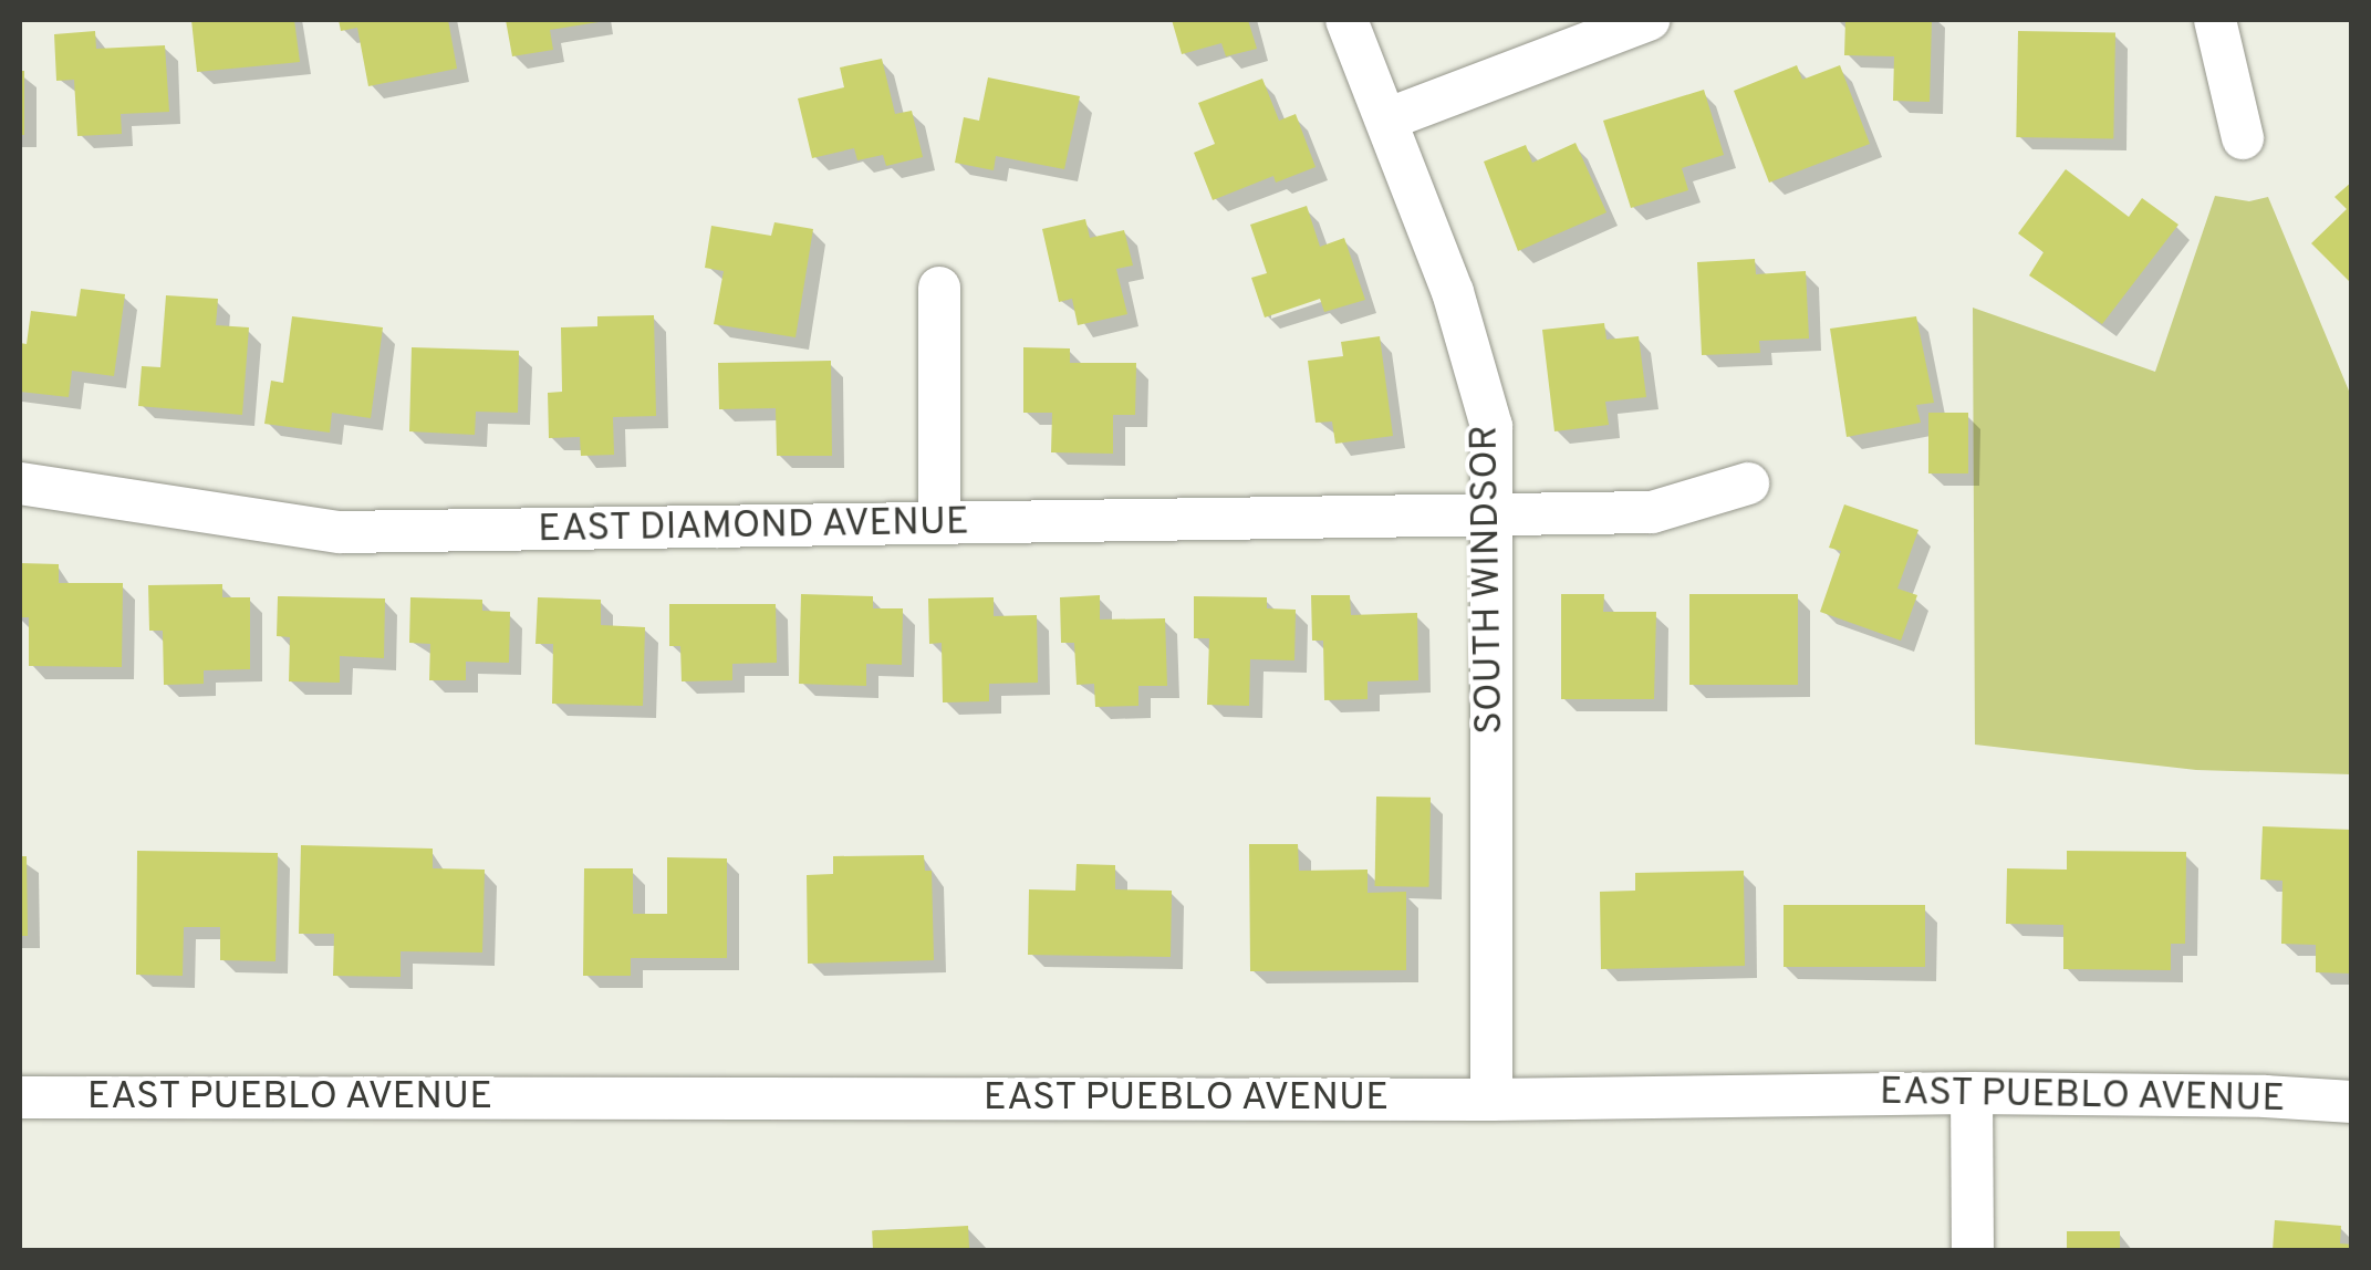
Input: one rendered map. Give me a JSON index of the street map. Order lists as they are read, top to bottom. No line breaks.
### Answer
{"streets":{"street":["EAST DIAMOND AVENUE","SOUTH WINDSOR","EAST PUEBLO AVENUE"]},"crossings":[["EAST DIAMOND AVENUE","SOUTH WINDSOR"],["SOUTH WINDSOR","EAST PUEBLO AVENUE"]]}
